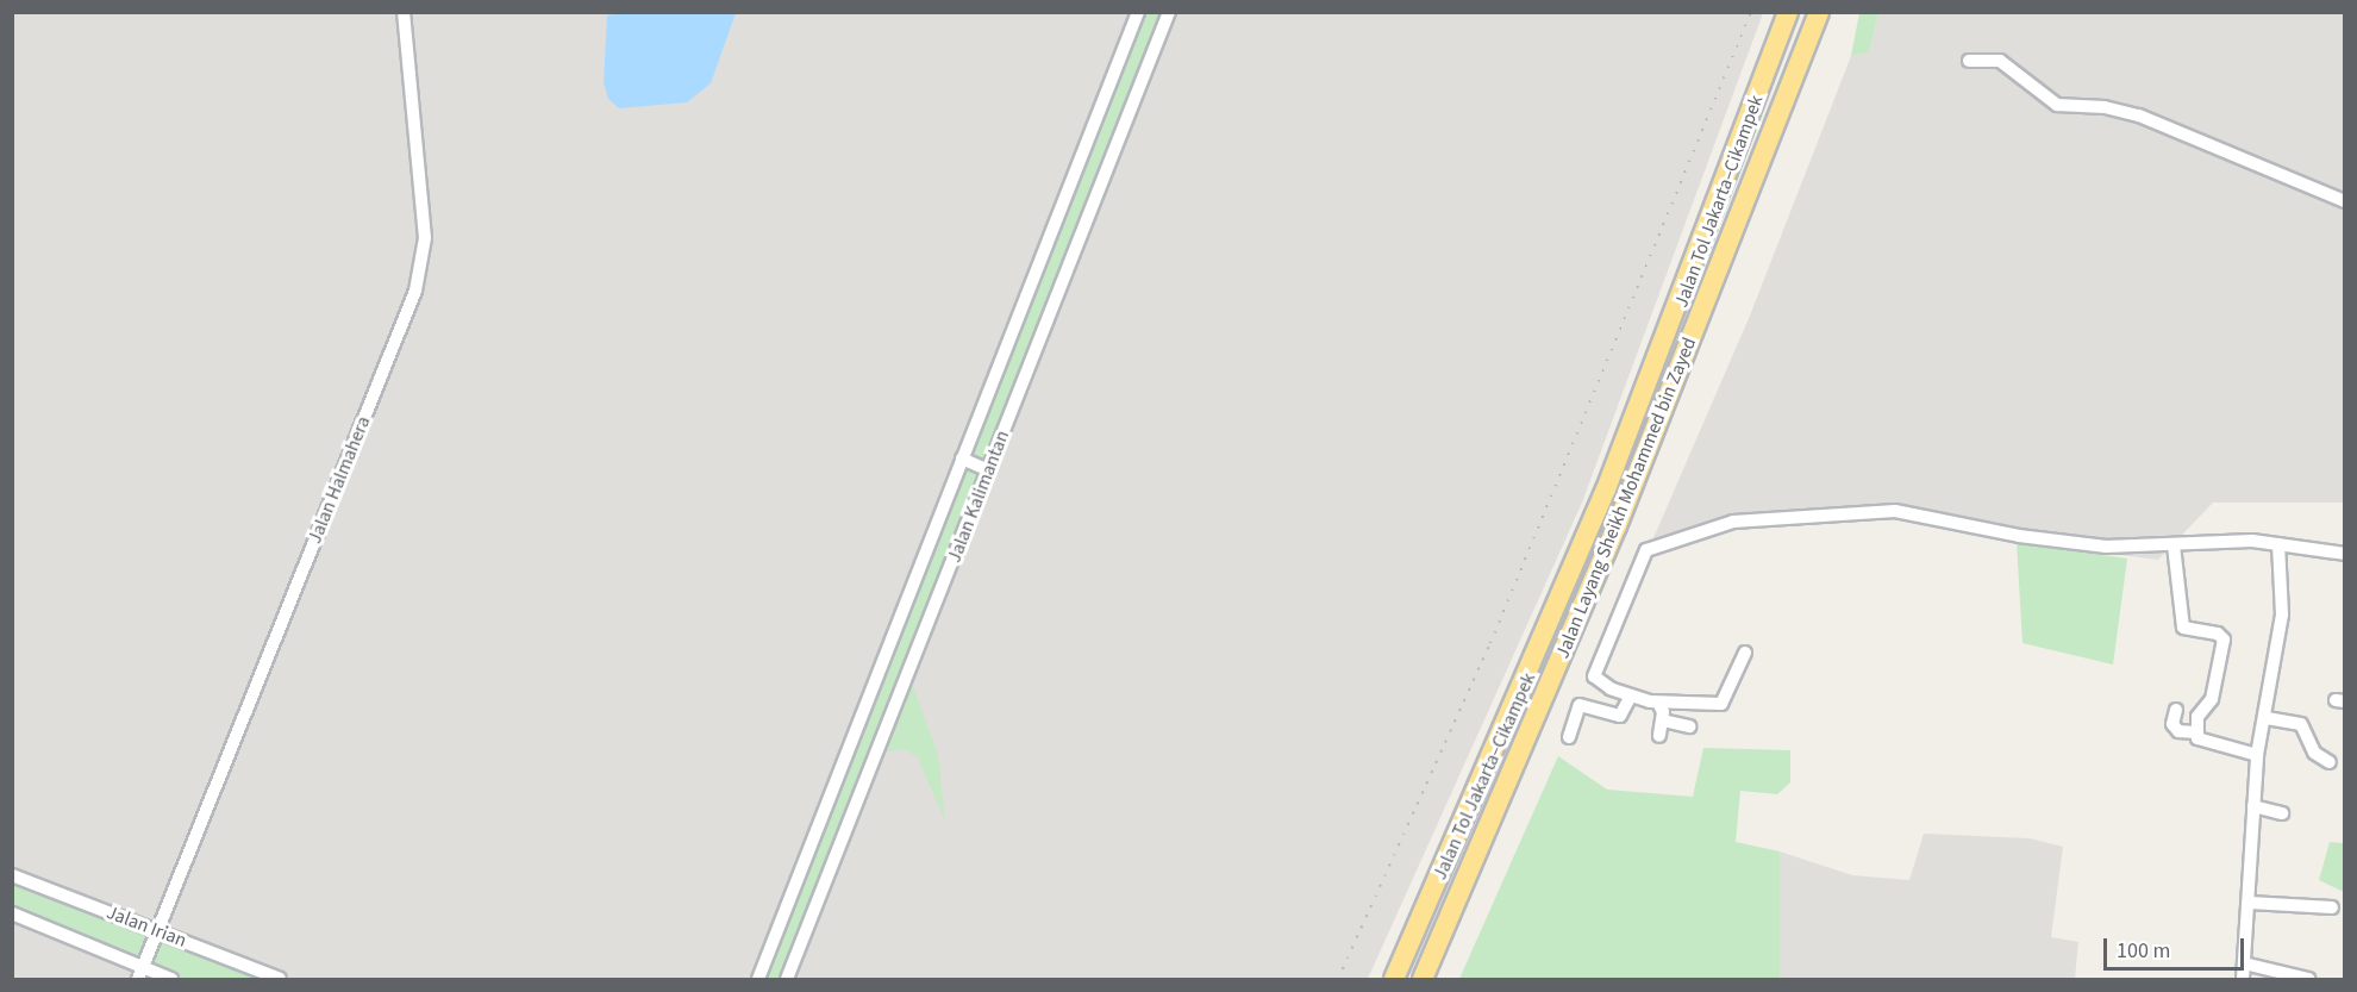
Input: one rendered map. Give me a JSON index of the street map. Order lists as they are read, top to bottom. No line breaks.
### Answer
{"streets":{"highway":["Jalan Tol Jakarta–Cikampek","Jalan Layang Sheikh Mohammed bin Zayed"],"street":["Jalan Halmahera","Jalan Kalimantan","Jalan Irian"]},"crossings":[["Jalan Halmahera","Jalan Irian"]],"scale_bar":"100 m"}
